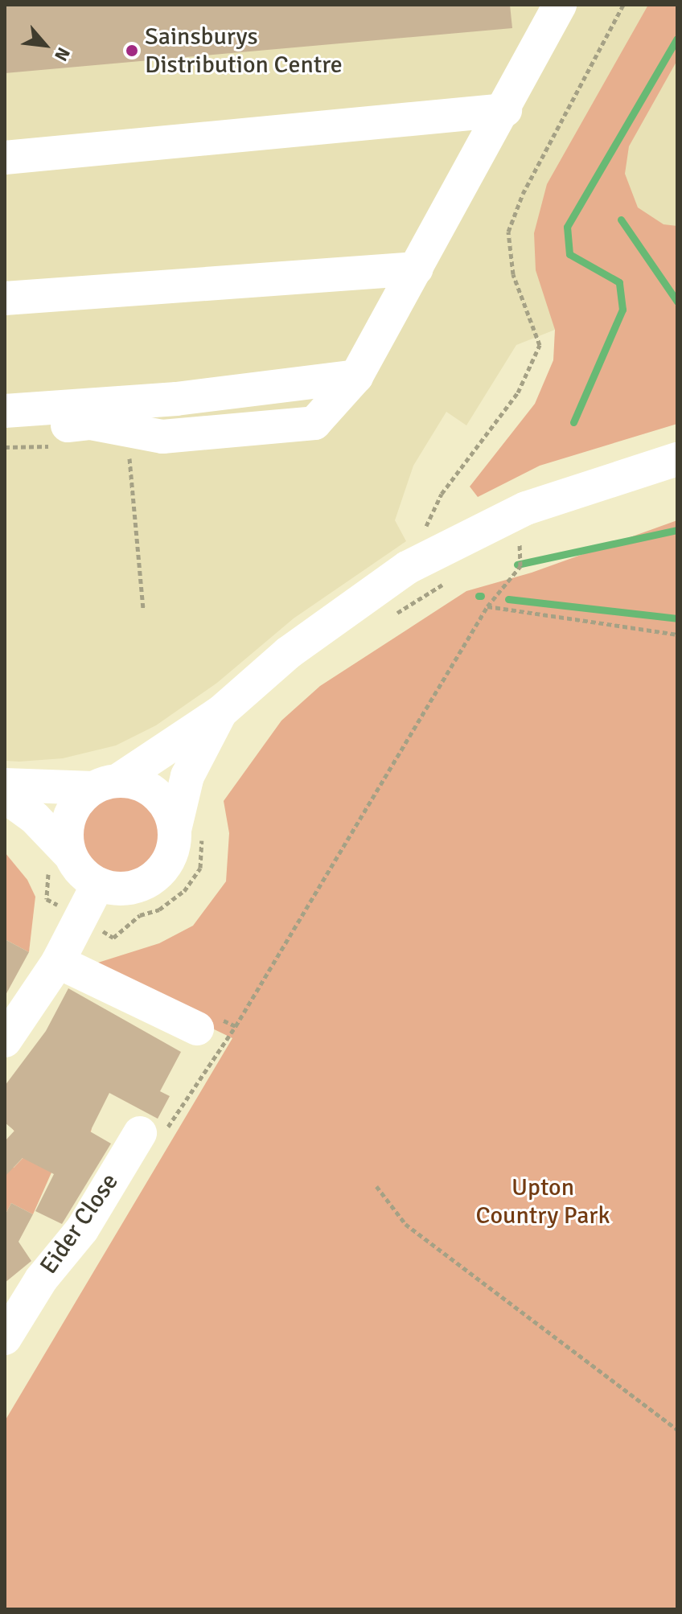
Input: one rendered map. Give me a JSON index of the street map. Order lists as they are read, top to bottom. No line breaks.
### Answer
{"streets":{"street":["Eider Close"]},"parks":["Upton Country Park"],"places":["Sainsburys Distribution Centre"],"north":"bottom right"}
